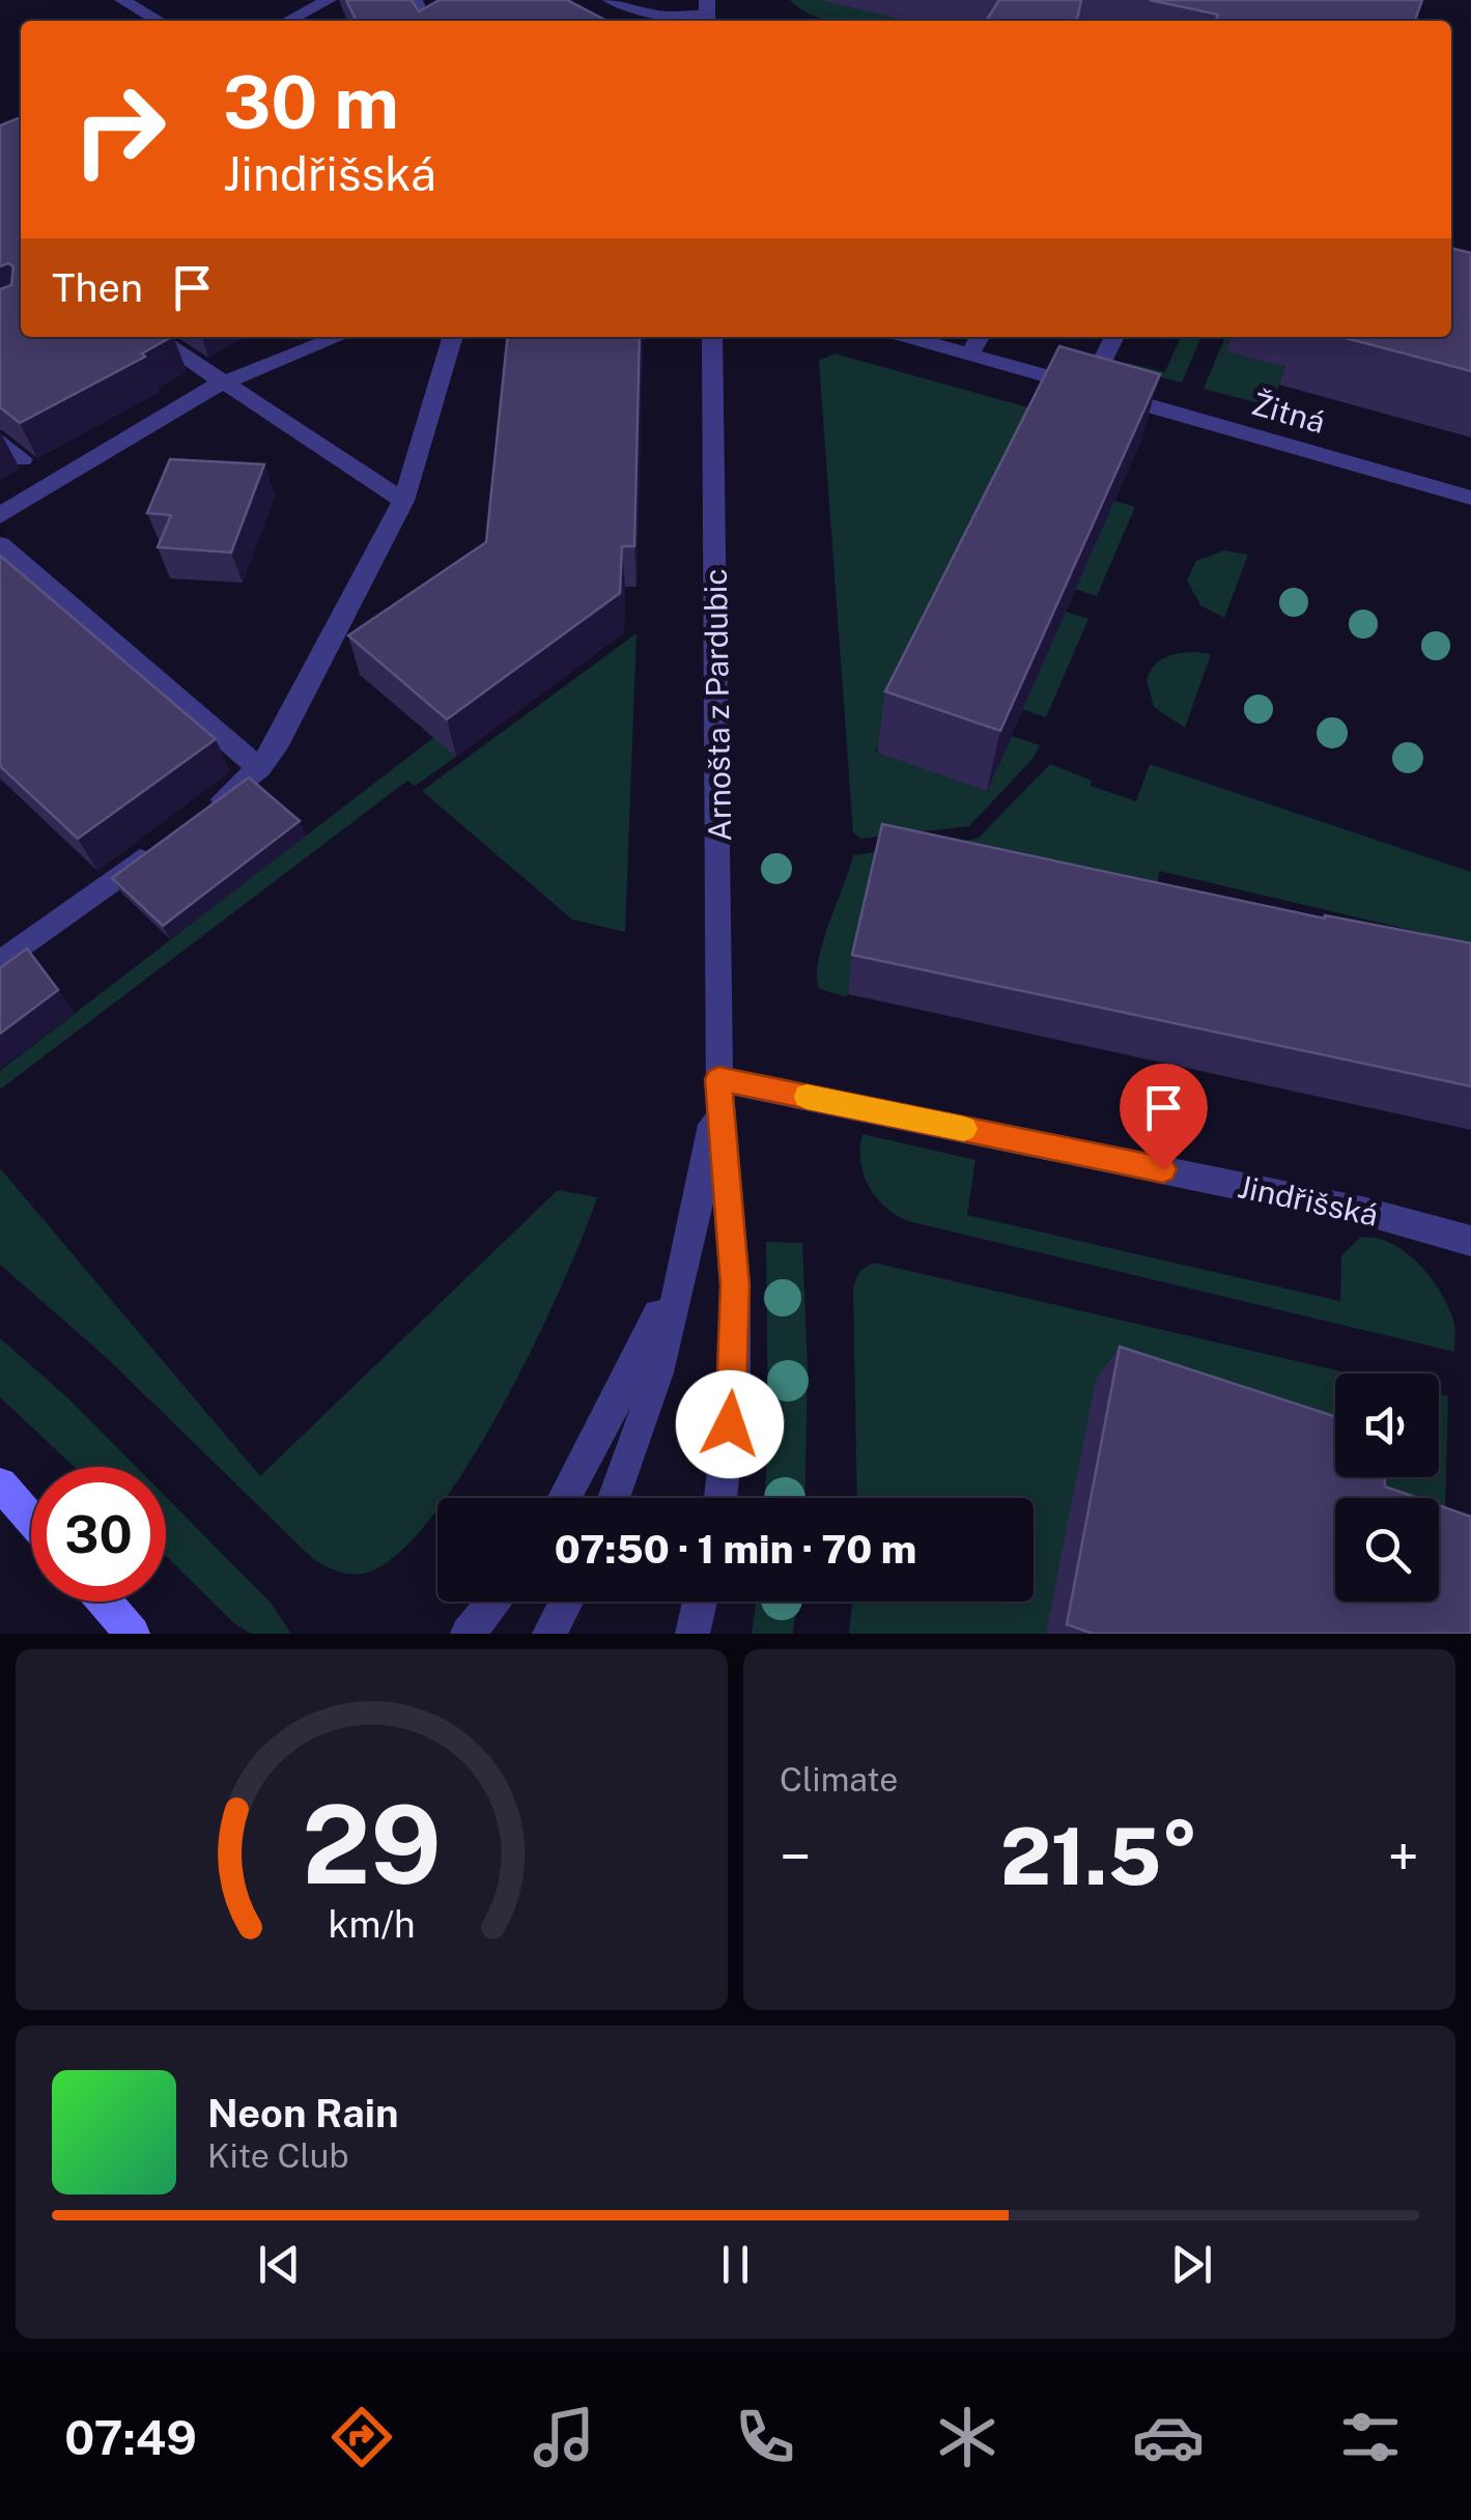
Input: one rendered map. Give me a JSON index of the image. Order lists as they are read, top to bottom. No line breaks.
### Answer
{"streets":{"street":["Žitná","Arnošta z Pardubic","Jindřišská"]},"crossings":[["Arnošta z Pardubic","Jindřišská"]],"page":{"turn":["30 m","Jindřišská"],"then":"Then","limit":"30","trip":"07:50 · 1 min · 70 m","tile":"Climate","heat":["−","21.5°","+"],"song":["Neon Rain","Kite Club"],"tabs":"07:49","gauge":["29","km/h"]}}
